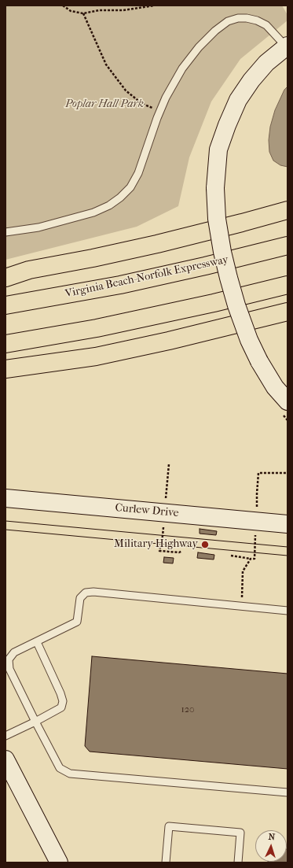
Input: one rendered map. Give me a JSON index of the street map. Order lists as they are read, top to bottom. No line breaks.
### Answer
{"streets":{"highway":["Virginia Beach-Norfolk Expressway"],"street":["Curlew Drive"]},"parks":["Poplar Hall Park"],"places":["Military Highway"],"house_numbers":["120"],"north":"top"}
